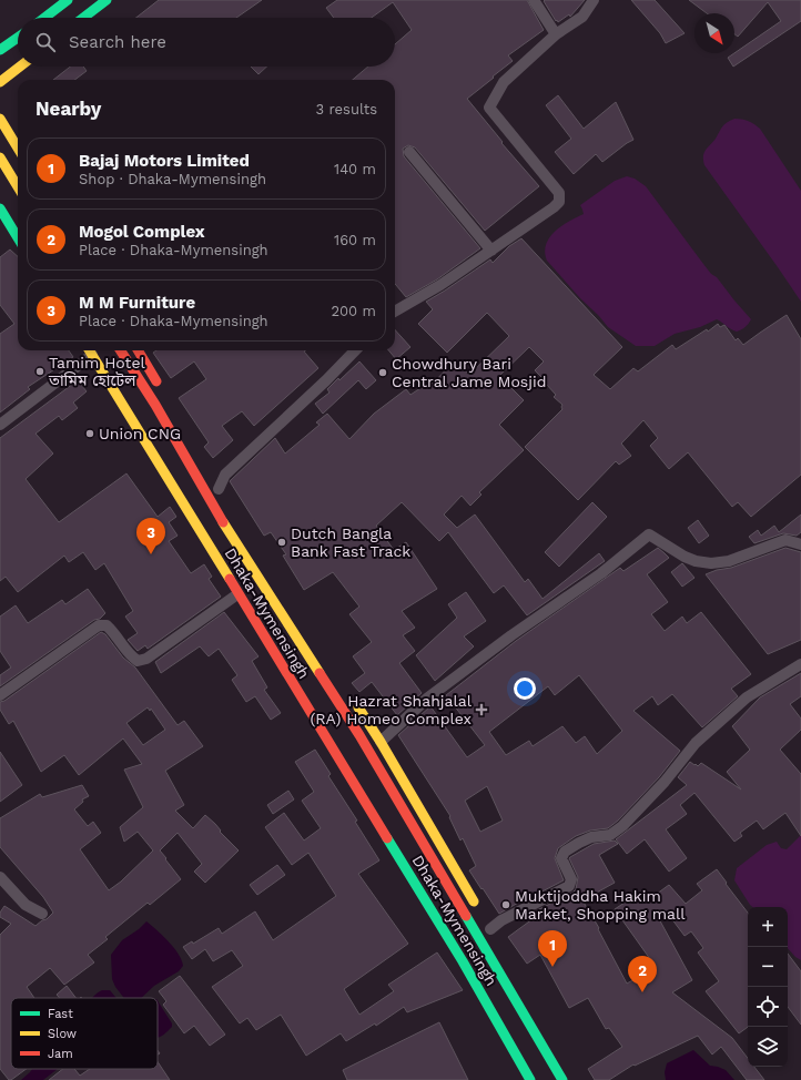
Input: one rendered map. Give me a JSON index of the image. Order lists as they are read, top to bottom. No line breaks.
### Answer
{"streets":{"highway":["Dhaka-Mymensingh"]},"places":{"other":["Tamim Hotel তামিম হোটেল","Chowdhury Bari Central Jame Mosjid","Union CNG","Dutch Bangla Bank Fast Track","Muktijoddha Hakim Market, Shopping mall"],"health":["Hazrat Shahjalal (RA) Homeo Complex"]},"legend":["Fast","Slow","Jam"],"north":"bottom right","page":{"search":"Search here","heading":["Nearby","3 results"],"list":[{"mark":"1","name":"Bajaj Motors Limited","note":"Shop · Dhaka-Mymensingh","value":"140 m"},{"mark":"2","name":"Mogol Complex","note":"Place · Dhaka-Mymensingh","value":"160 m"},{"mark":"3","name":"M M Furniture","note":"Place · Dhaka-Mymensingh","value":"200 m"}],"pins":["3","1","2"],"map_buttons":["+","−"]}}
